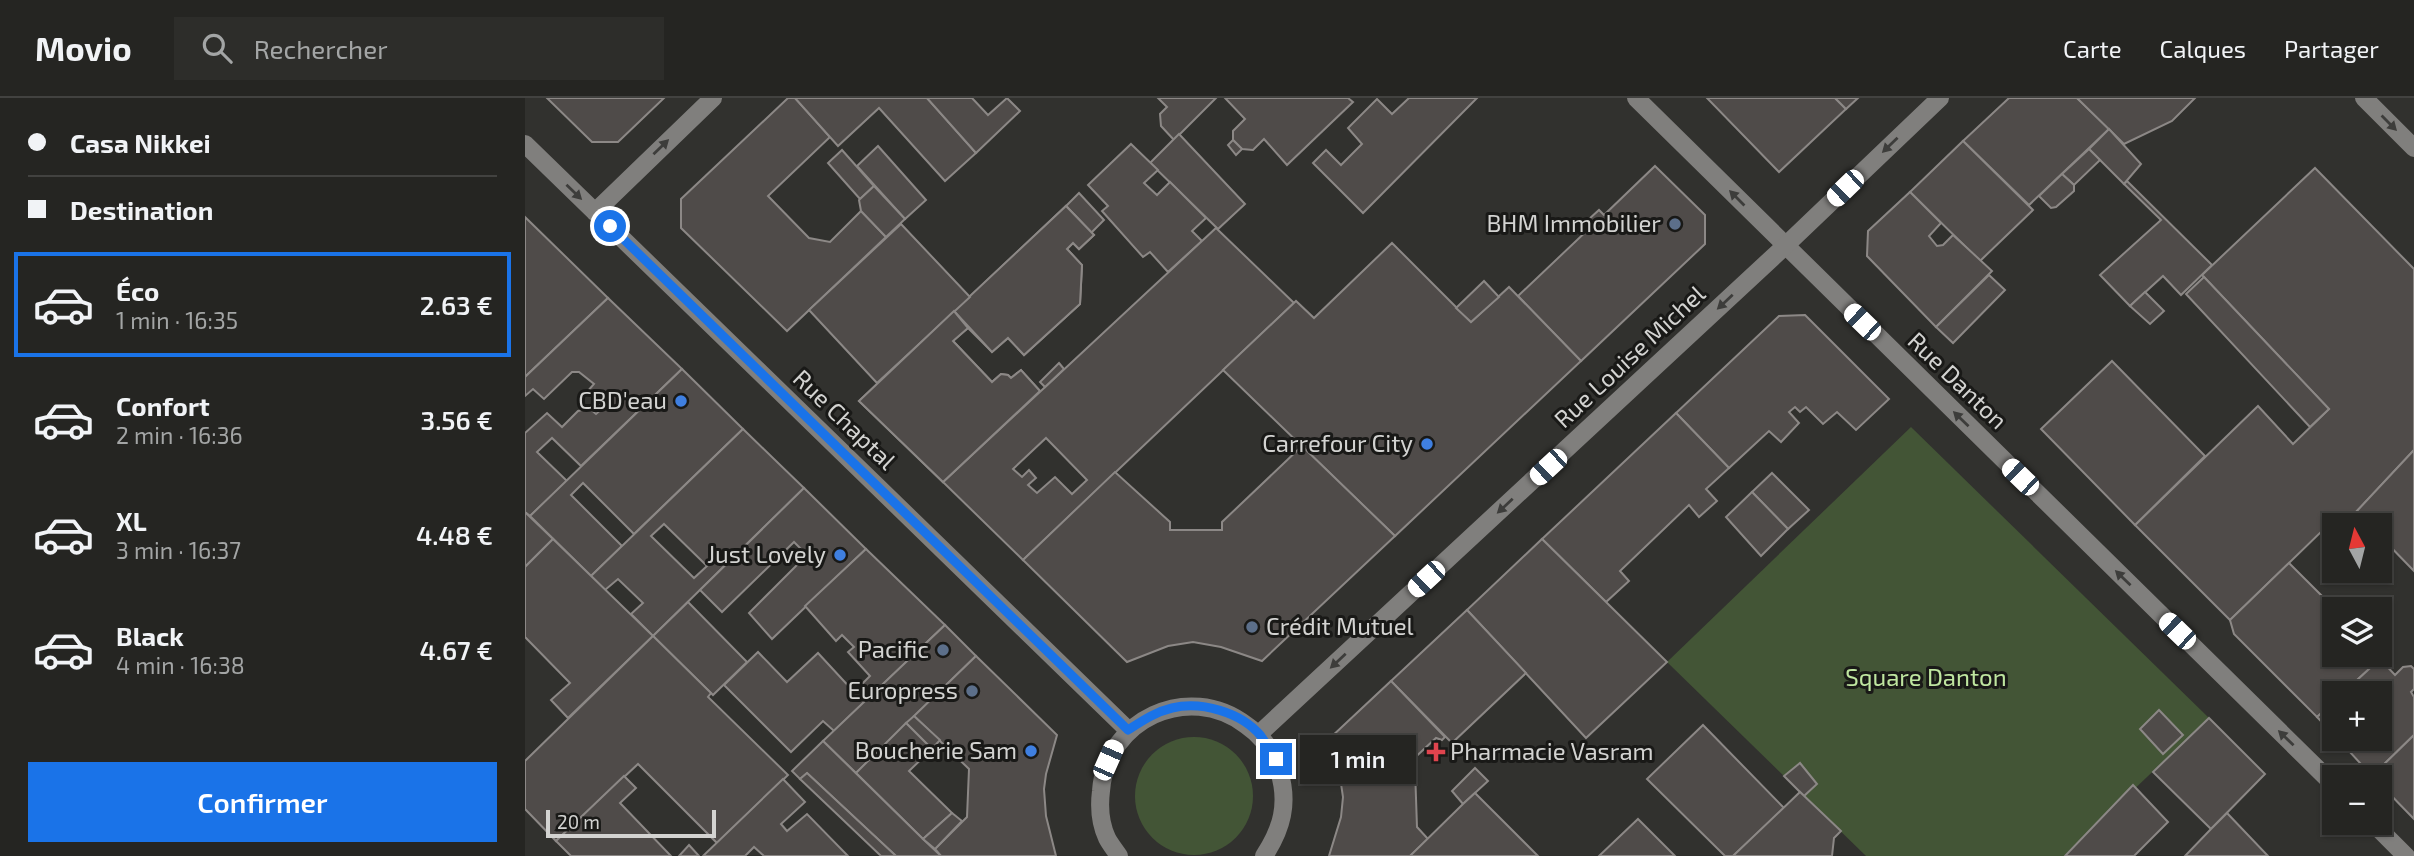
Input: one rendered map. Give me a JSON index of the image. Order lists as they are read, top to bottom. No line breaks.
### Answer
{"streets":{"street":["Rue Louise Michel","Rue Danton","Rue Chaptal"]},"crossings":[["Rue Louise Michel","Rue Danton"]],"one_way":["Rue Louise Michel","Rue Danton"],"parks":["Square Danton"],"places":{"other":["BHM Immobilier","CBD'eau","Carrefour City","Just Lovely","Crédit Mutuel","Pacific","Europress","Boucherie Sam"],"health":["Pharmacie Vasram"]},"scale_bar":"20 m","north":"top","page":{"header":"Movio","search":"Rechercher","nav":["Carte","Calques","Partager"],"banner":["Casa Nikkei","Destination"],"list":[{"name":"Éco","note":"1 min · 16:35","value":"2.63 €"},{"name":"Confort","note":"2 min · 16:36","value":"3.56 €"},{"name":"XL","note":"3 min · 16:37","value":"4.48 €"},{"name":"Black","note":"4 min · 16:38","value":"4.67 €"}],"map_buttons":["+","−"],"bubble":"1 min","buttons":"Confirmer","scale":"20 m"}}
